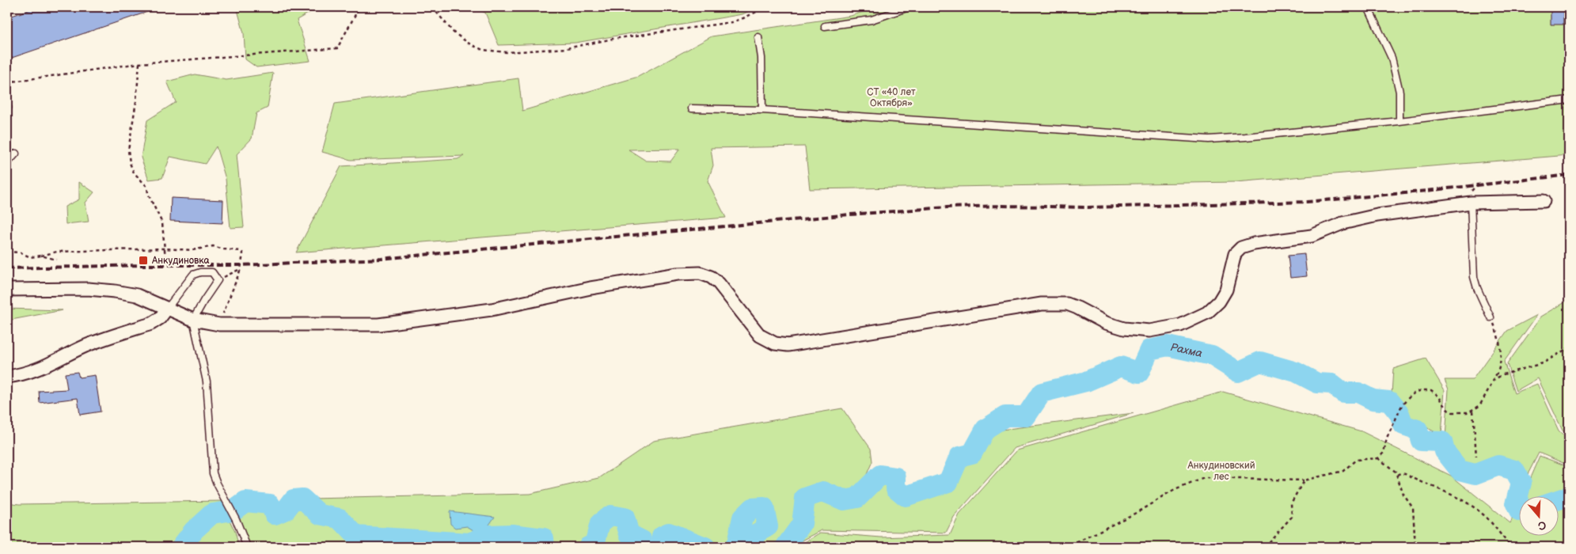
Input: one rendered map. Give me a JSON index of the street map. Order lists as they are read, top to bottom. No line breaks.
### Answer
{"water":["Рахма"],"parks":["СТ «40 лет Октября»","Анкудиновский лес"],"places":{"transit":["Анкудиновка"]},"north":"bottom"}
